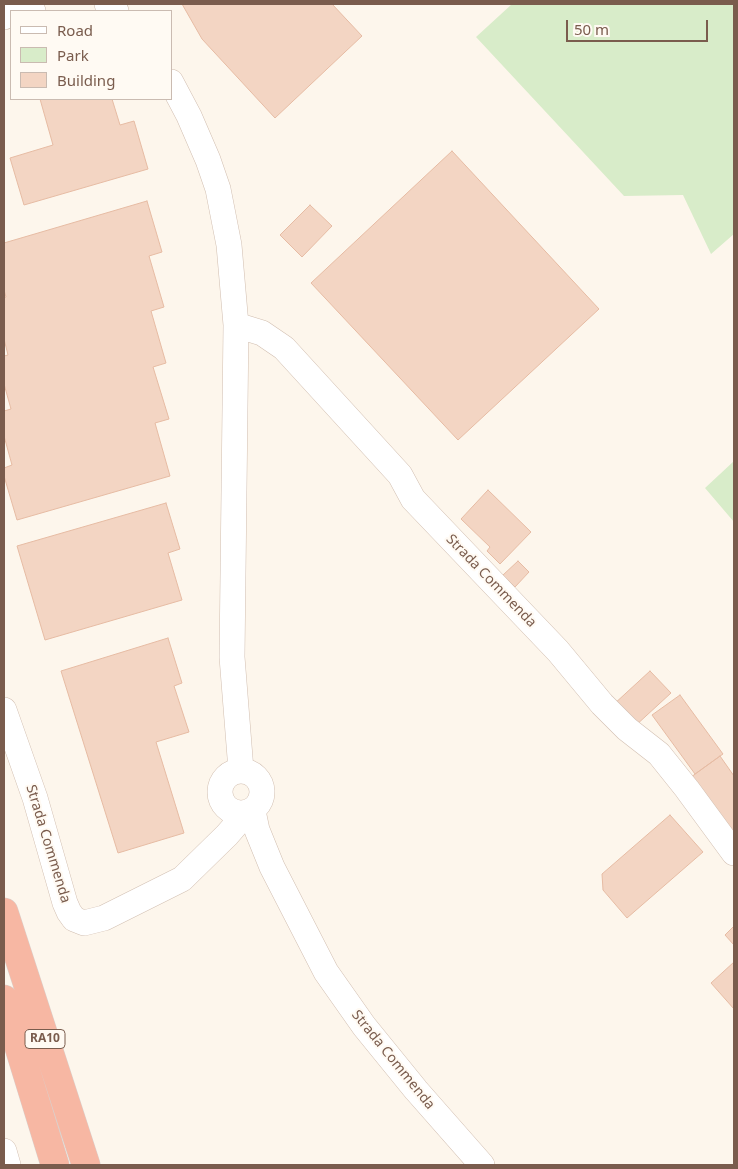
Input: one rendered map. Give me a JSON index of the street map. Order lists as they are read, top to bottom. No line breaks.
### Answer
{"streets":{"highway":["RA10"],"street":["Strada Commenda"]},"legend":["Road","Park","Building"],"scale_bar":"50 m"}
